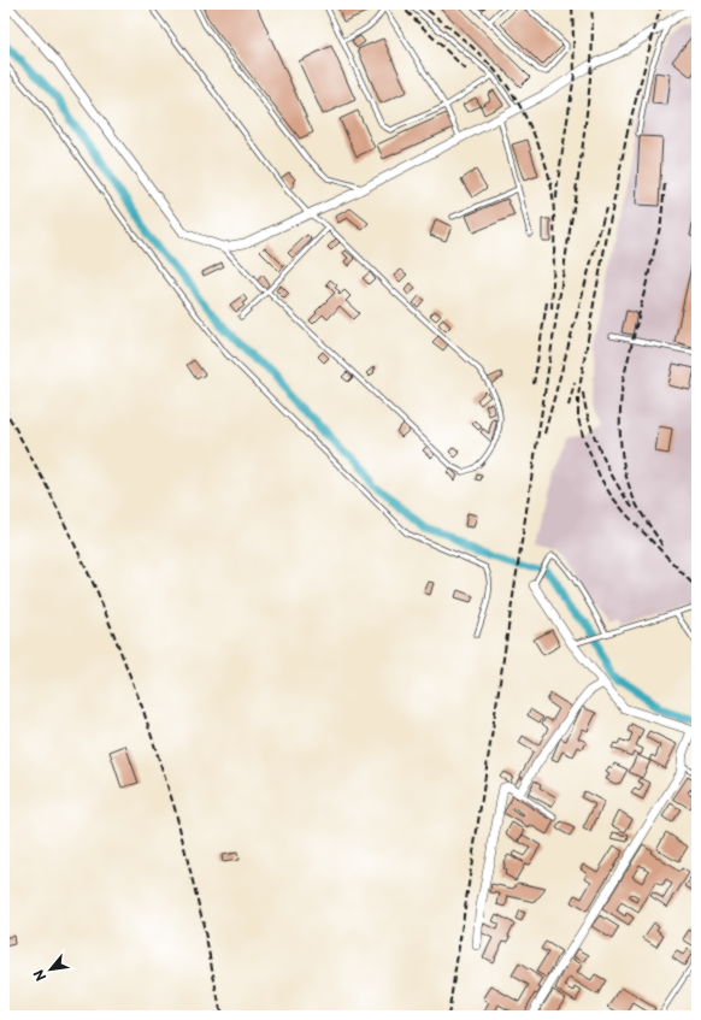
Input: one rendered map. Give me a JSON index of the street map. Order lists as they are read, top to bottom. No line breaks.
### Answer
{"north":"bottom left"}
